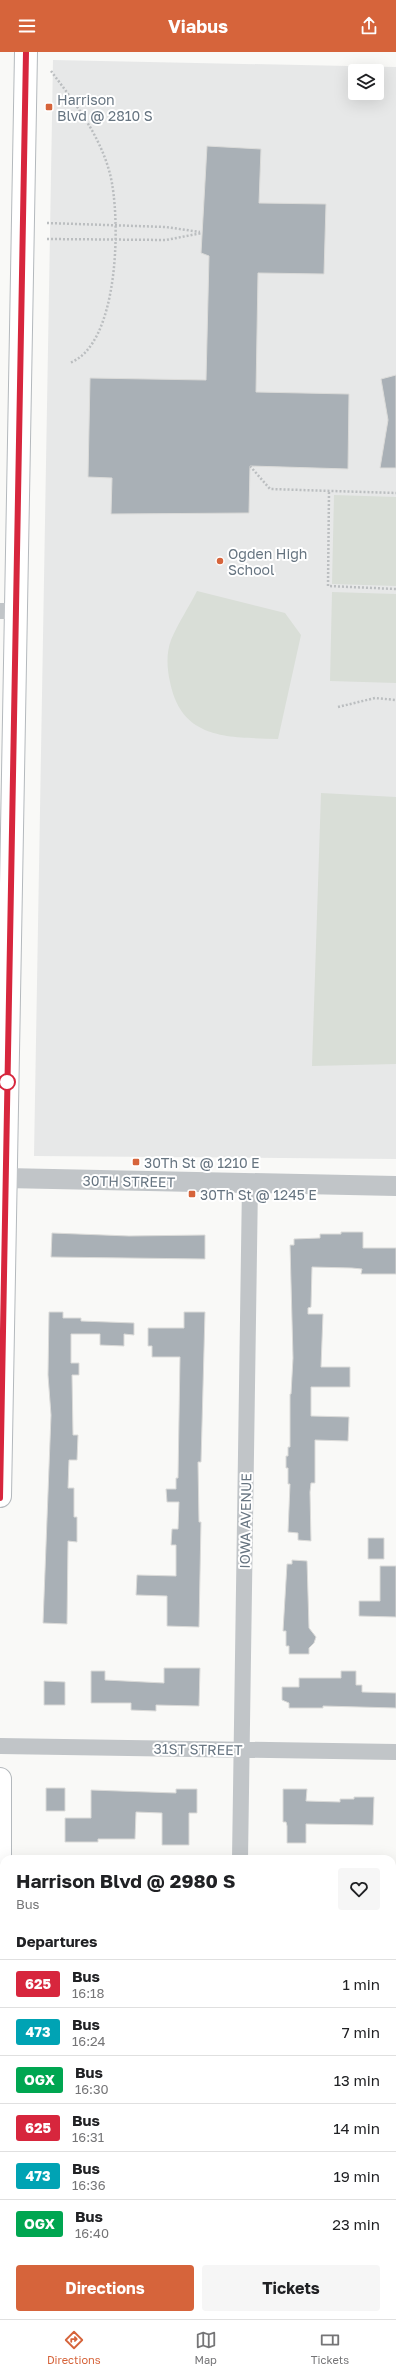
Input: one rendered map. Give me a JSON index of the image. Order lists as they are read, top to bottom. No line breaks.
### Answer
{"streets":{"street":["30TH STREET","IOWA AVENUE","31ST STREET"]},"crossings":[["30TH STREET","IOWA AVENUE"],["IOWA AVENUE","31ST STREET"]],"places":{"transit":["Harrison Blvd @ 2810 S","30Th St @ 1210 E","30Th St @ 1245 E"],"other":["Ogden High School"]},"lines":["bus line 625"],"page":{"header":"Viabus","heading":[["Harrison Blvd @ 2980 S","Bus"],"Departures"],"list":[{"mark":"625","name":"Bus","note":"16:18","value":"1 min"},{"mark":"473","name":"Bus","note":"16:24","value":"7 min"},{"mark":"OGX","name":"Bus","note":"16:30","value":"13 min"},{"mark":"625","name":"Bus","note":"16:31","value":"14 min"},{"mark":"473","name":"Bus","note":"16:36","value":"19 min"},{"mark":"OGX","name":"Bus","note":"16:40","value":"23 min"}],"buttons":["Directions","Tickets"],"tabs":["Directions","Map","Tickets"]}}
